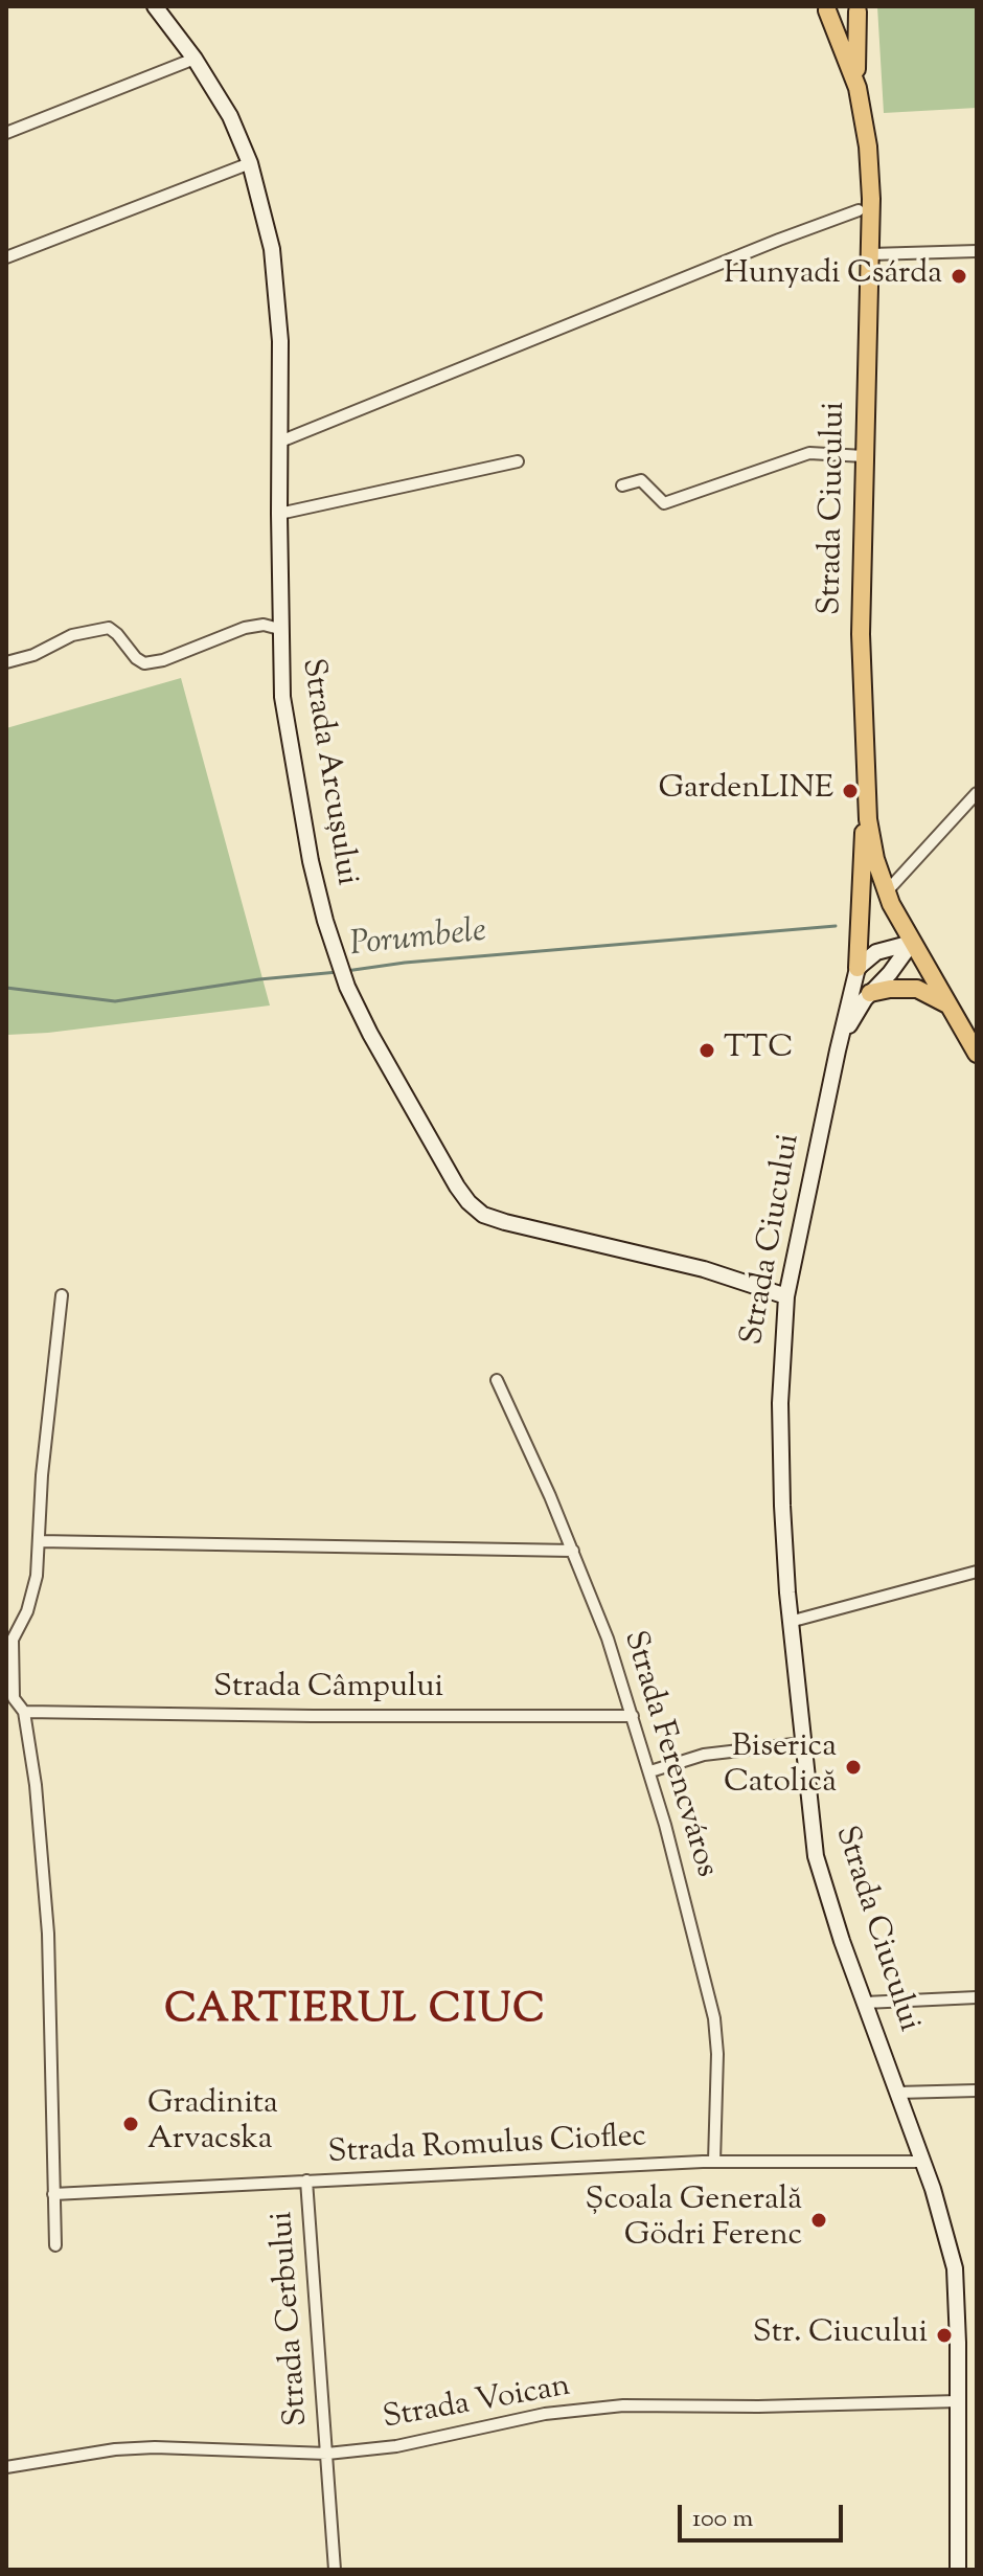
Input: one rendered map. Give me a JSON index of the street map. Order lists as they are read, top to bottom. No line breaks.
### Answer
{"streets":{"main road":["Strada Ciucului","Strada Arcușului"],"street":["Strada Câmpului","Strada Ferencváros","Strada Romulus Cioflec","Strada Cerbului","Strada Voican"]},"crossings":[["Strada Ciucului","Strada Arcușului"],["Strada Ciucului","Strada Romulus Cioflec"],["Strada Ciucului","Strada Voican"],["Strada Câmpului","Strada Ferencváros"],["Strada Ferencváros","Strada Romulus Cioflec"],["Strada Romulus Cioflec","Strada Cerbului"],["Strada Cerbului","Strada Voican"]],"districts":["CARTIERUL CIUC"],"water":["Porumbele"],"places":["Hunyadi Csárda","GardenLINE","TTC","Biserica Catolică","Gradinita Arvacska","Școala Generală Gödri Ferenc","Str. Ciucului"],"scale_bar":"100 m"}
